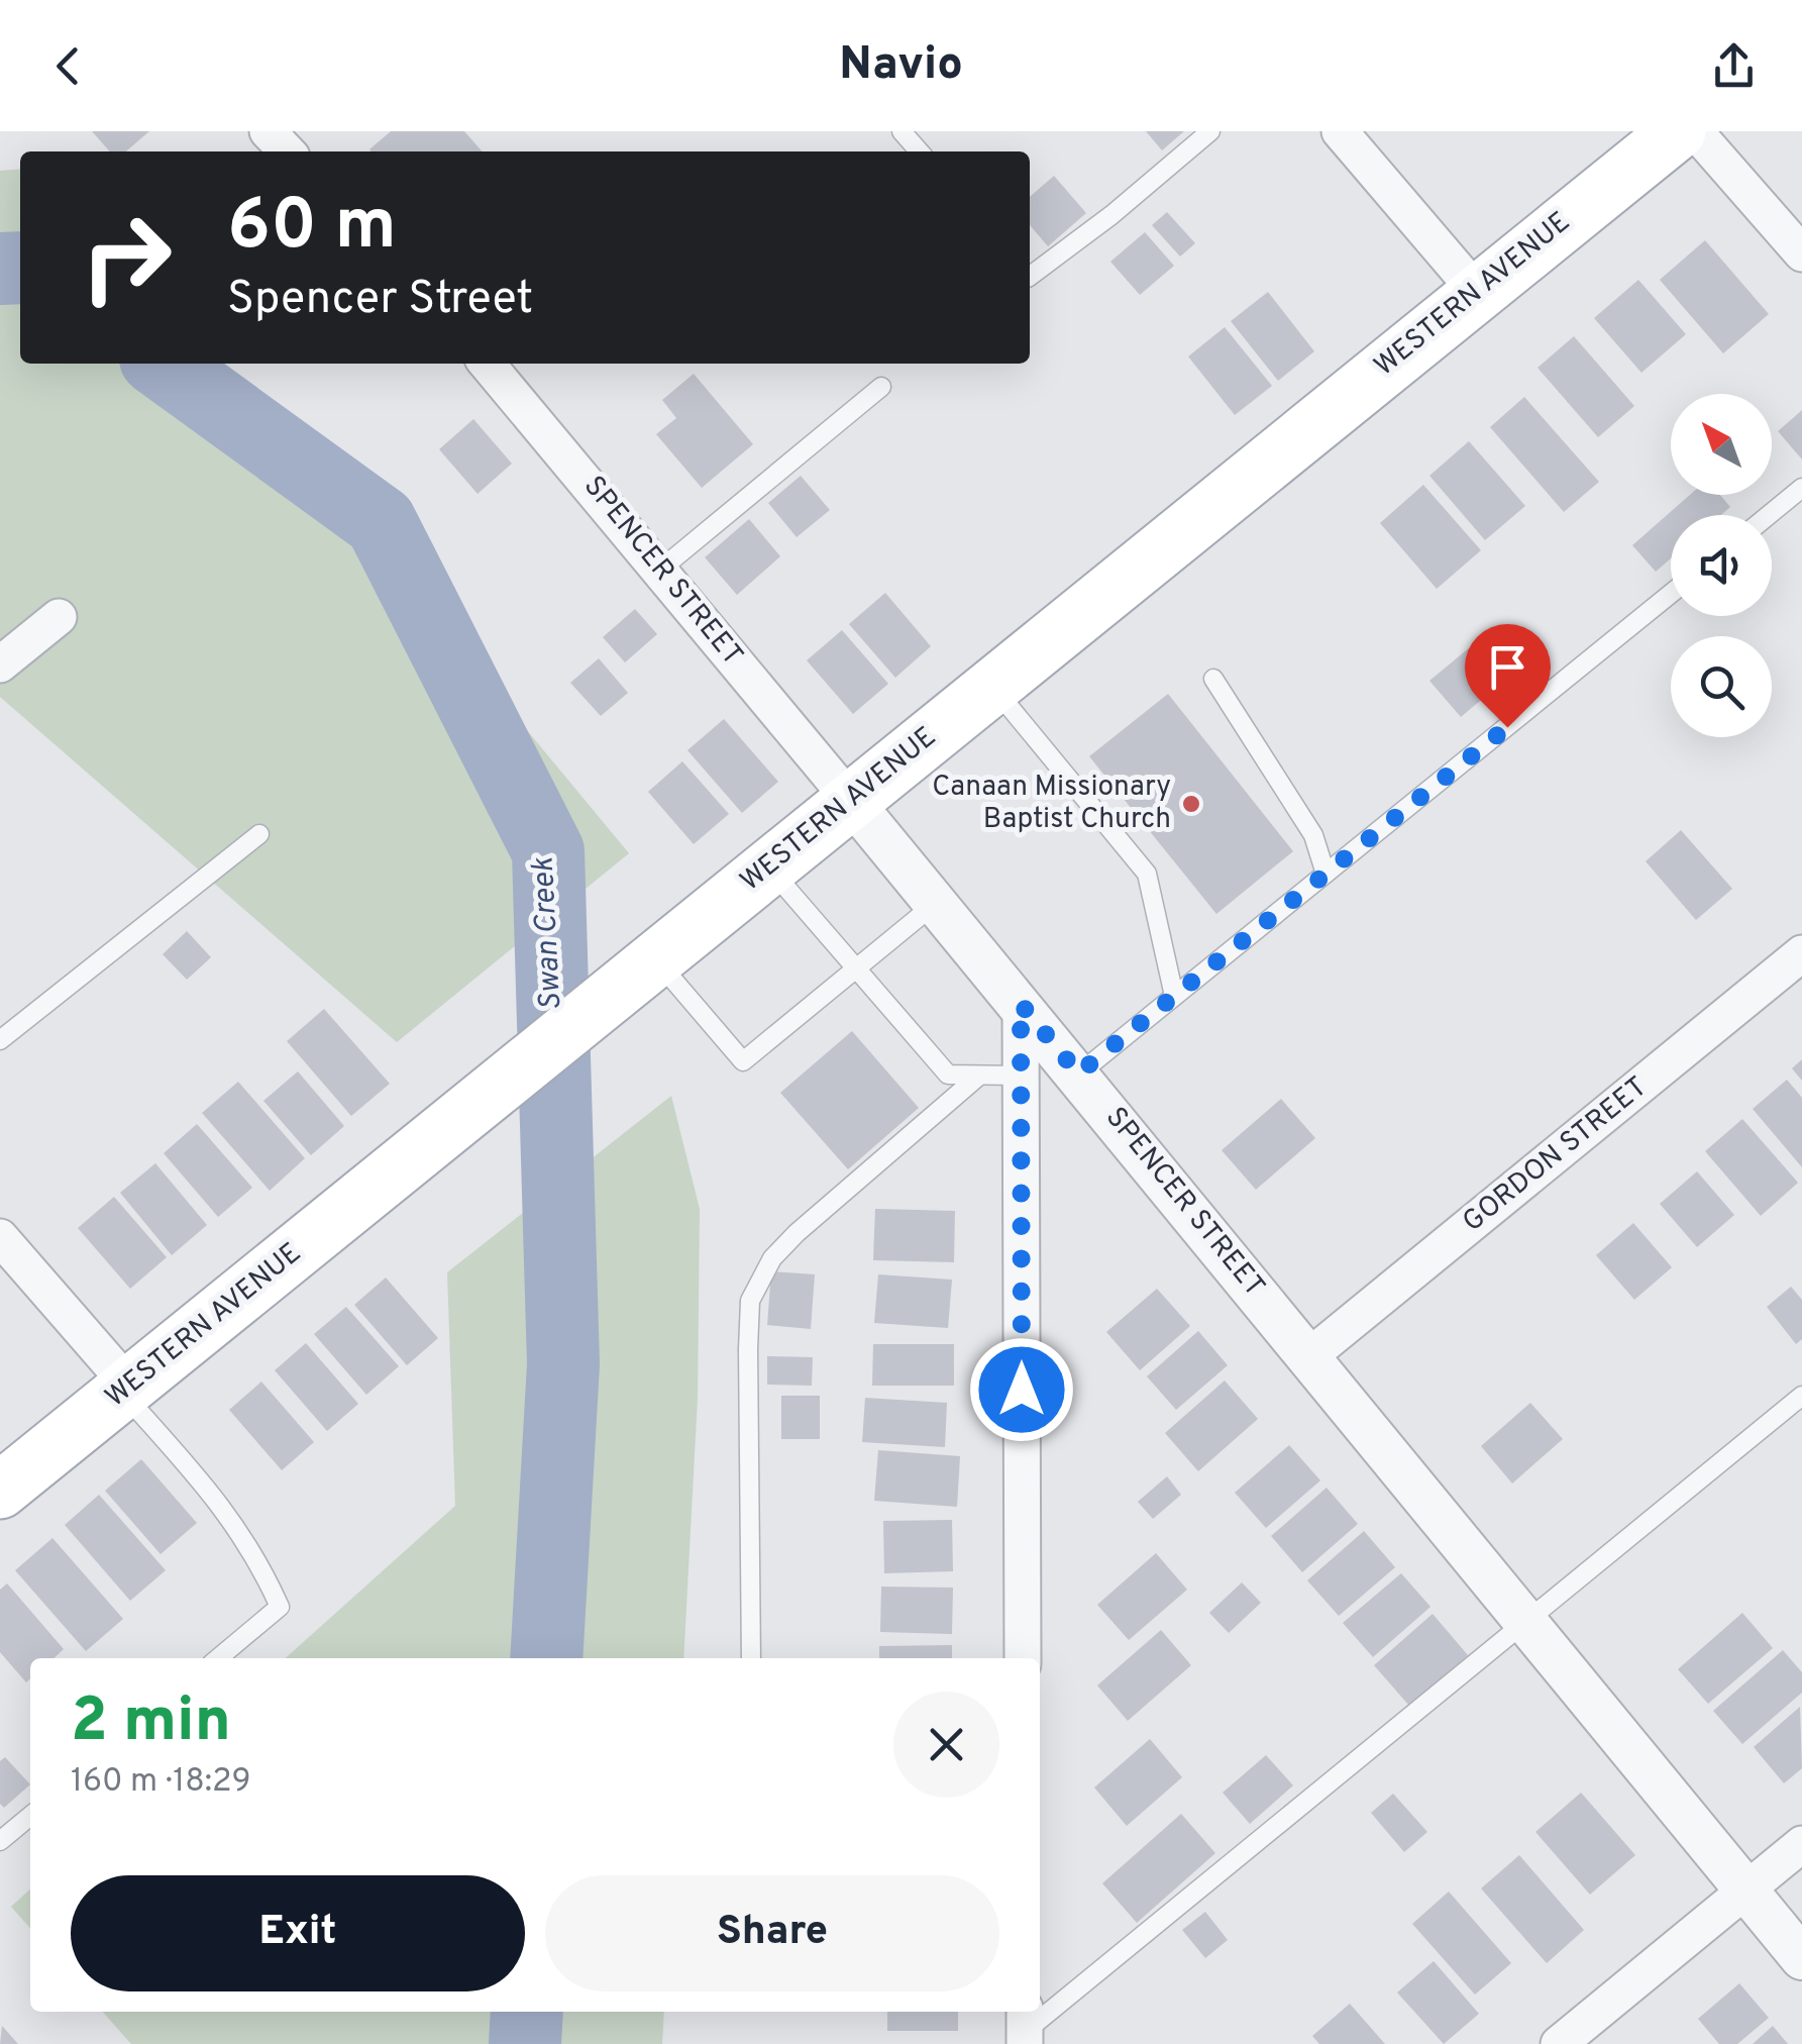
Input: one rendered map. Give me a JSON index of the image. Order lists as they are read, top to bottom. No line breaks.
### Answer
{"streets":{"main road":["WESTERN AVENUE"],"street":["SPENCER STREET","GORDON STREET"]},"crossings":[["WESTERN AVENUE","SPENCER STREET"],["SPENCER STREET","GORDON STREET"]],"water":["Swan Creek"],"places":["Canaan Missionary Baptist Church"],"north":"top left","page":{"header":"Navio","turn":["60 m","Spencer Street"],"heading":["2 min","160 m · 18:29"],"buttons":["Exit","Share"]}}
